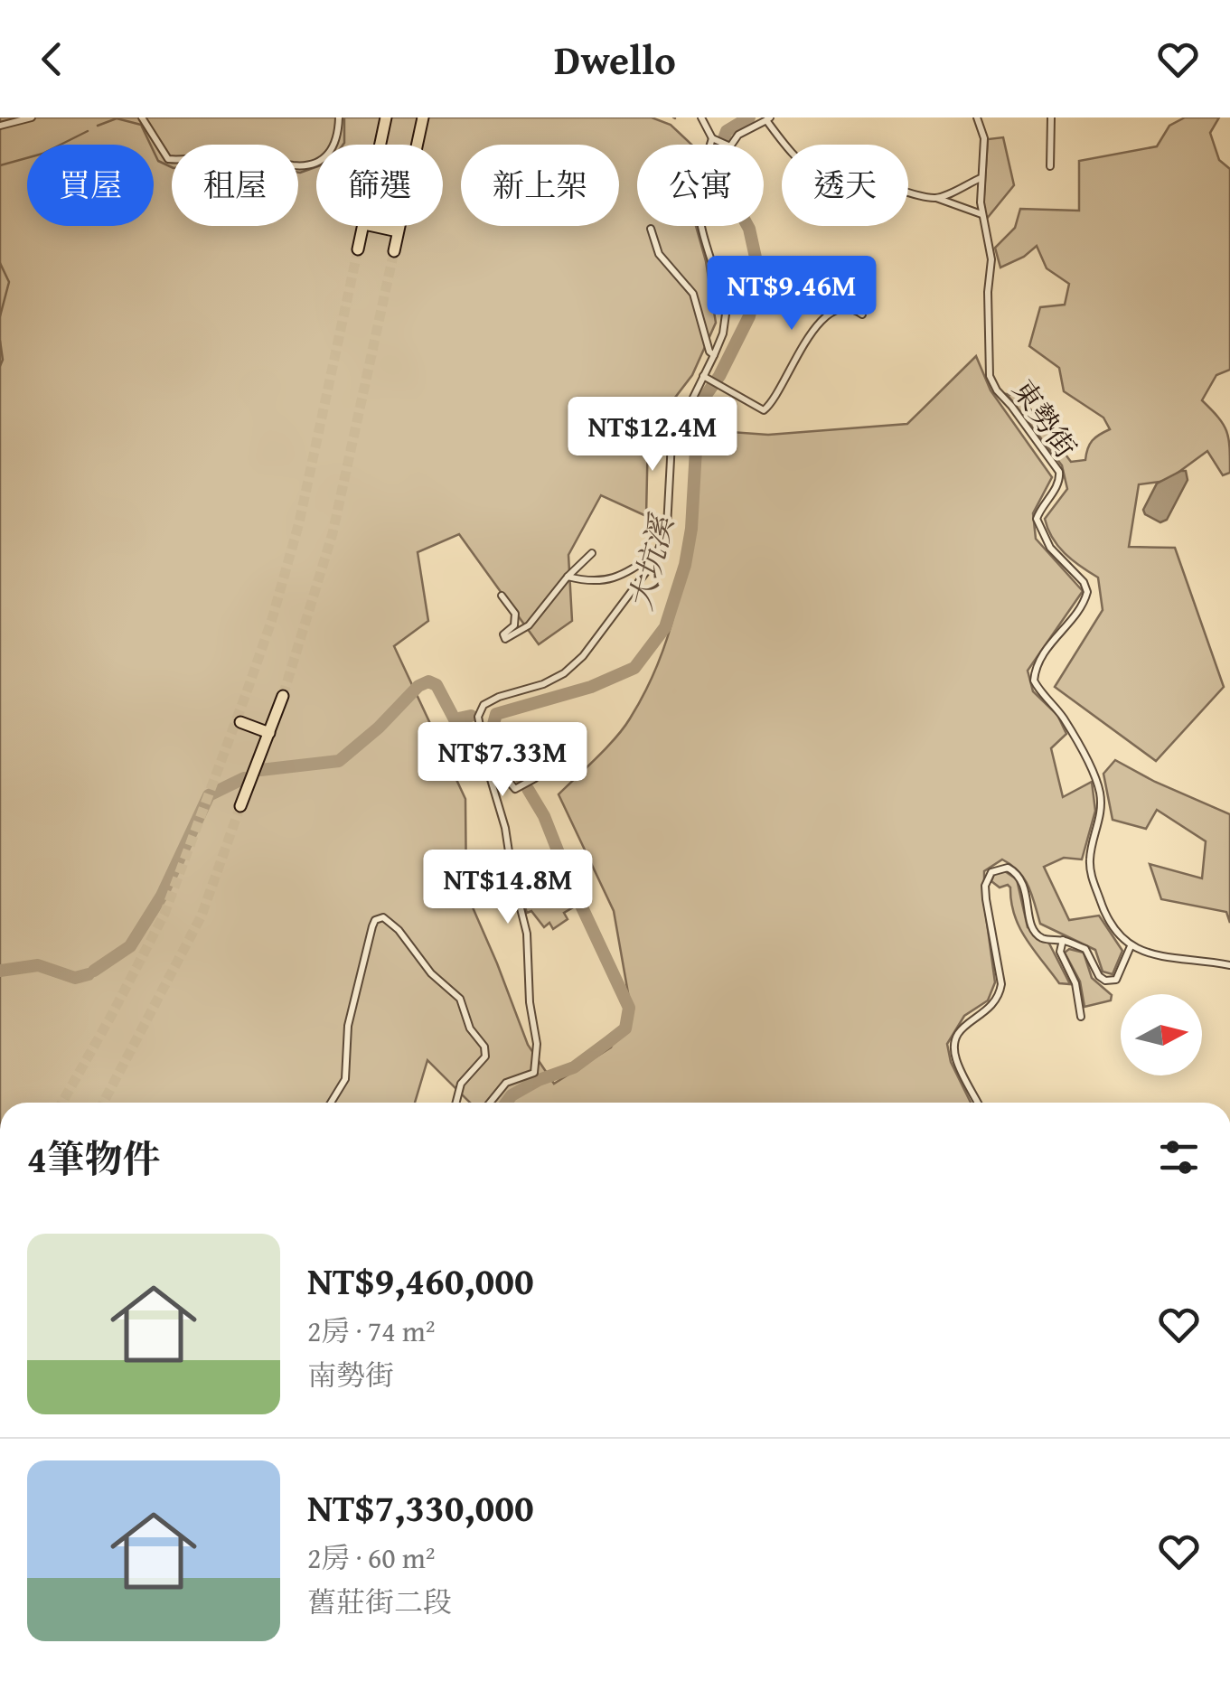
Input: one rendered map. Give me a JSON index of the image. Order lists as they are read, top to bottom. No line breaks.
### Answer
{"streets":{"street":["東勢街"]},"water":["大坑溪"],"north":"right","page":{"header":"Dwello","chip":["買屋","租屋","篩選","新上架","公寓","透天"],"price":["NT$9.46M","NT$12.4M","NT$7.33M","NT$14.8M"],"heading":"4筆物件","list":[{"name":"NT$9,460,000","note":"2房 · 74 m² · 南勢街"},{"name":"NT$7,330,000","note":"2房 · 60 m² · 舊莊街二段"}]}}
